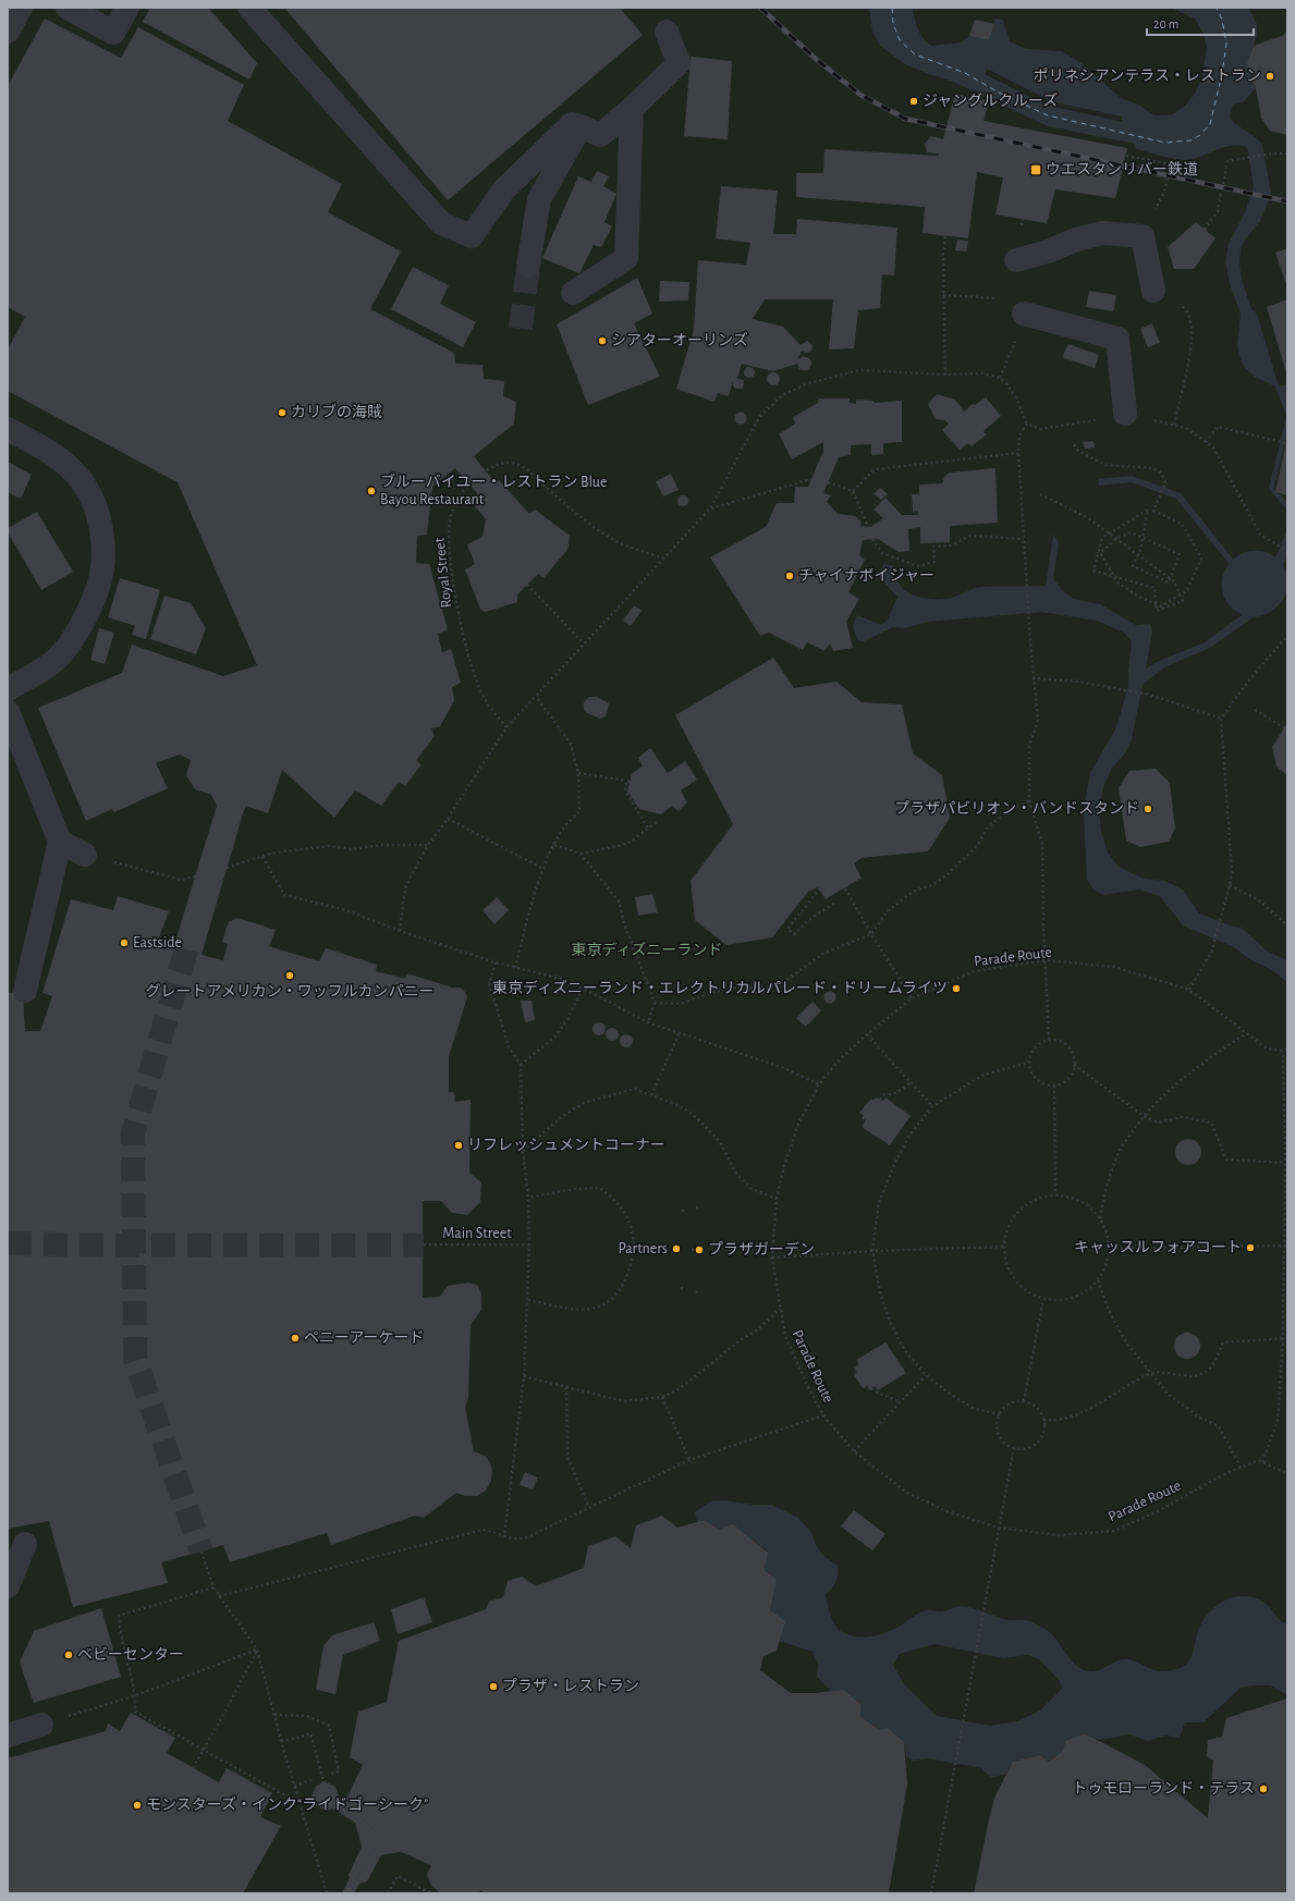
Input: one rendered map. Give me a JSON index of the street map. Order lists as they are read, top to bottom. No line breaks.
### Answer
{"streets":{"path":["Royal Street","Parade Route","Main Street"]},"parks":["東京ディズニーランド"],"places":{"other":["ポリネシアンテラス・レストラン","ジャングルクルーズ","シアターオーリンズ","カリブの海賊","ブルーバイユー・レストラン Blue Bayou Restaurant","チャイナボイジャー","プラザパビリオン・バンドスタンド","Eastside","グレートアメリカン・ワッフルカンパニー","東京ディズニーランド・エレクトリカルパレード・ドリームライツ","リフレッシュメントコーナー","キャッスルフォアコート","Partners","プラザガーデン","ペニーアーケード","ベビーセンター","プラザ・レストラン","トゥモローランド・テラス","モンスターズ・インク“ライドゴーシーク”"],"transit":["ウエスタンリバー鉄道"]},"scale_bar":"20 m"}
